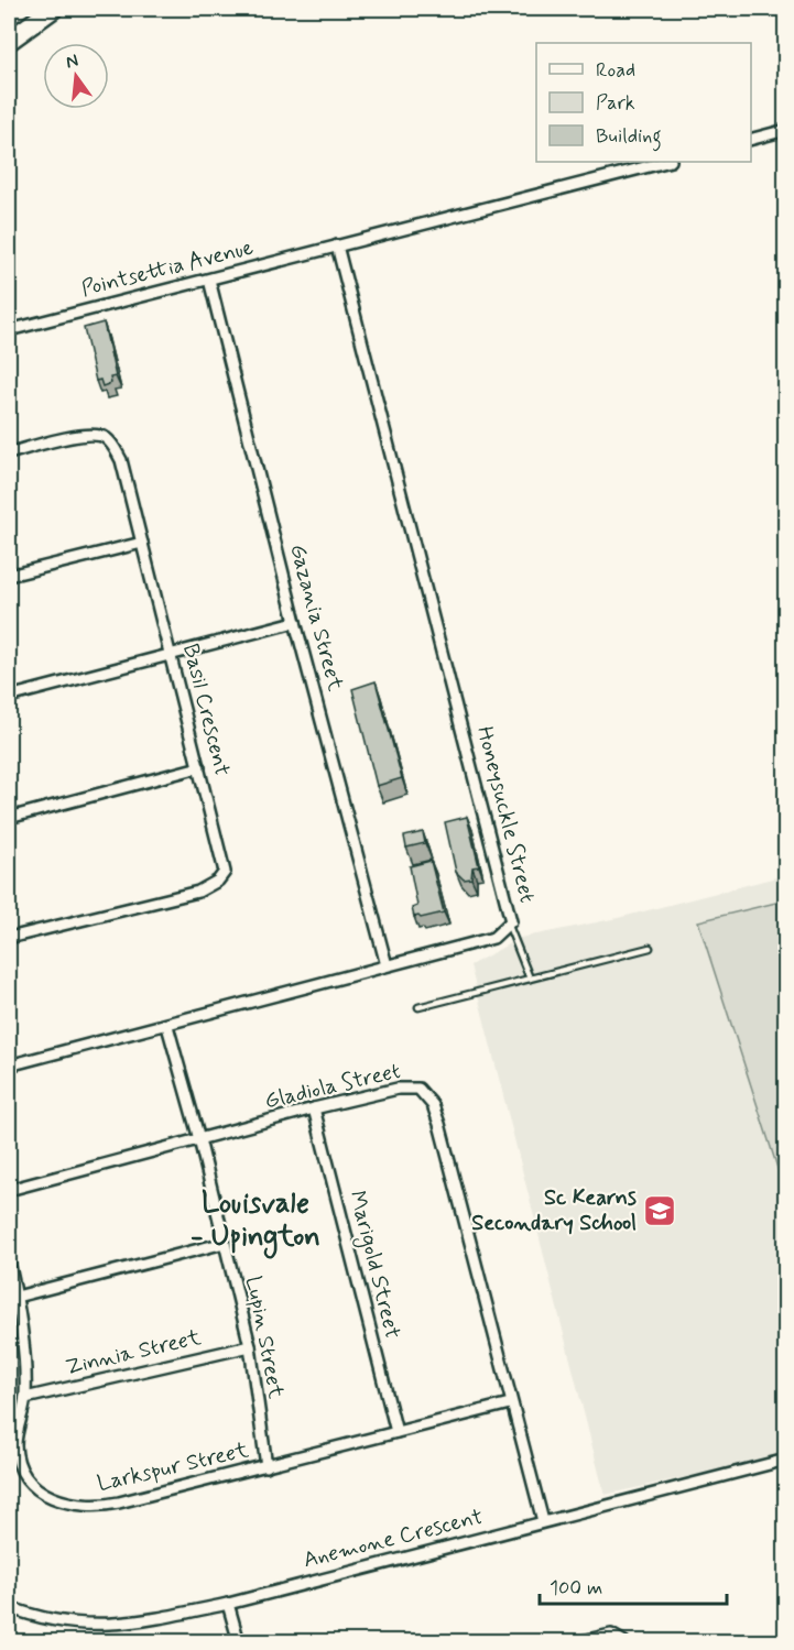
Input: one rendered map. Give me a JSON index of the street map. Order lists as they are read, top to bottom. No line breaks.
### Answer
{"streets":{"street":["Pointsettia Avenue","Gazania Street","Basil Crescent","Honeysuckle Street","Gladiola Street","Marigold Street","Lupin Street","Zinnia Street","Larkspur Street","Anemone Crescent"]},"crossings":[["Pointsettia Avenue","Gazania Street"],["Pointsettia Avenue","Honeysuckle Street"],["Gazania Street","Honeysuckle Street"],["Honeysuckle Street","Lupin Street"],["Gladiola Street","Marigold Street"],["Gladiola Street","Lupin Street"],["Gladiola Street","Larkspur Street"],["Gladiola Street","Anemone Crescent"],["Marigold Street","Larkspur Street"],["Lupin Street","Zinnia Street"],["Lupin Street","Larkspur Street"],["Zinnia Street","Larkspur Street"]],"districts":["Louisvale - Upington"],"places":{"school or university":["Sc Kearns Secondary School"]},"legend":["Road","Park","Building"],"scale_bar":"100 m","north":"top"}
